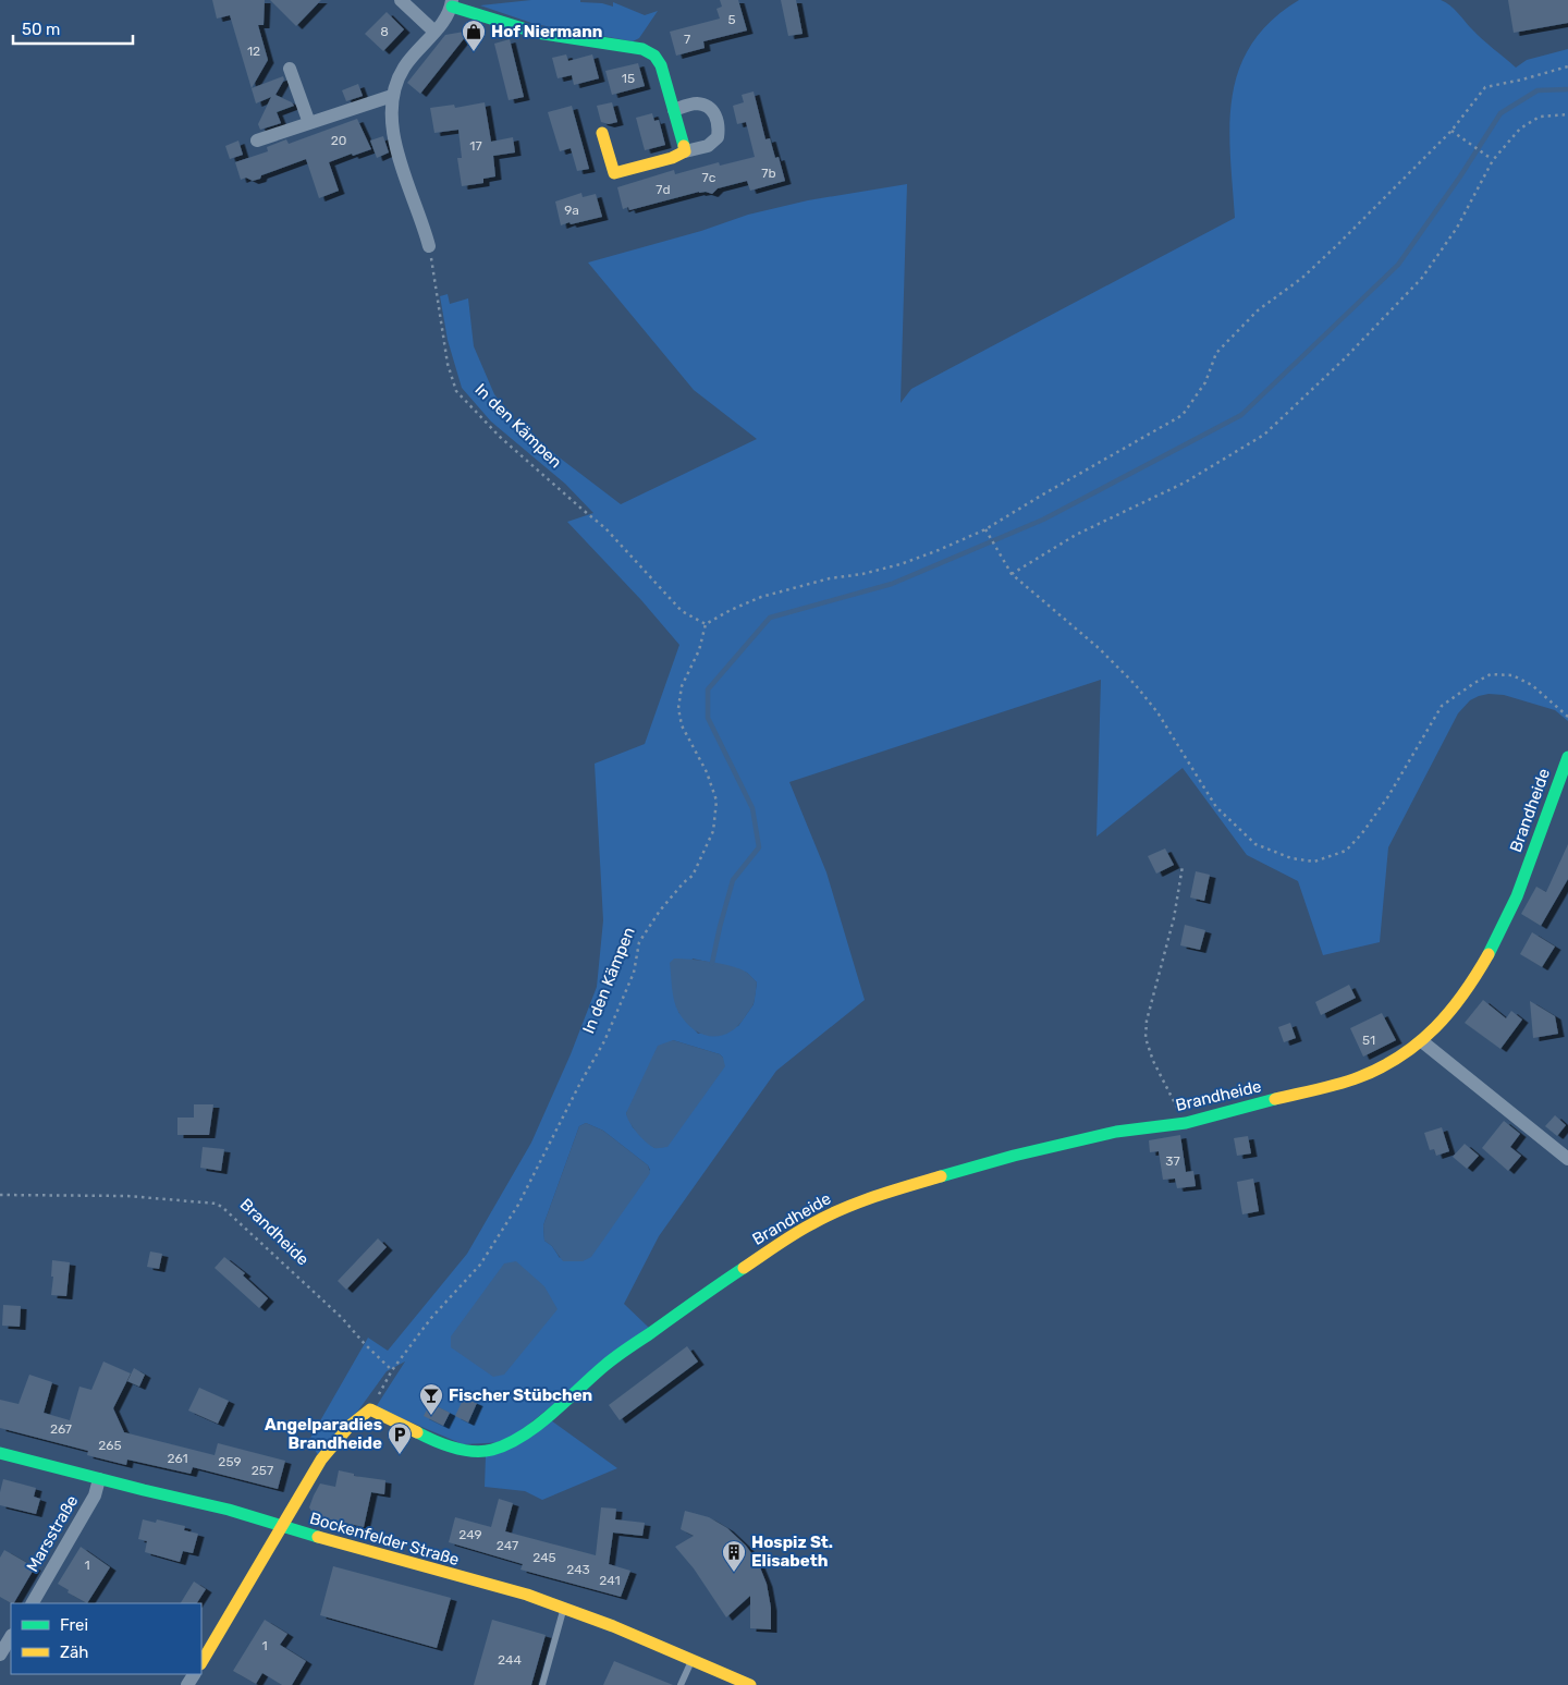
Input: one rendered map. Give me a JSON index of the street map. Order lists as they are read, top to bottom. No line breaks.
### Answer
{"streets":{"street":["Brandheide","Marsstraße","Bockenfelder Straße"],"path":["In den Kämpen"]},"crossings":[["In den Kämpen","Brandheide"],["Marsstraße","Bockenfelder Straße"]],"places":{"shop":["Hof Niermann"],"bar":["Fischer Stübchen"],"parking":["Angelparadies Brandheide"],"building":["Hospiz St. Elisabeth"]},"house_numbers":["5","8","7","12","15","20","17","7b","7c","7d","9a","51","37","267","265","261","259","257","249","247","245","1","243","241","1","244"],"legend":["Frei","Zäh"],"scale_bar":"50 m"}
